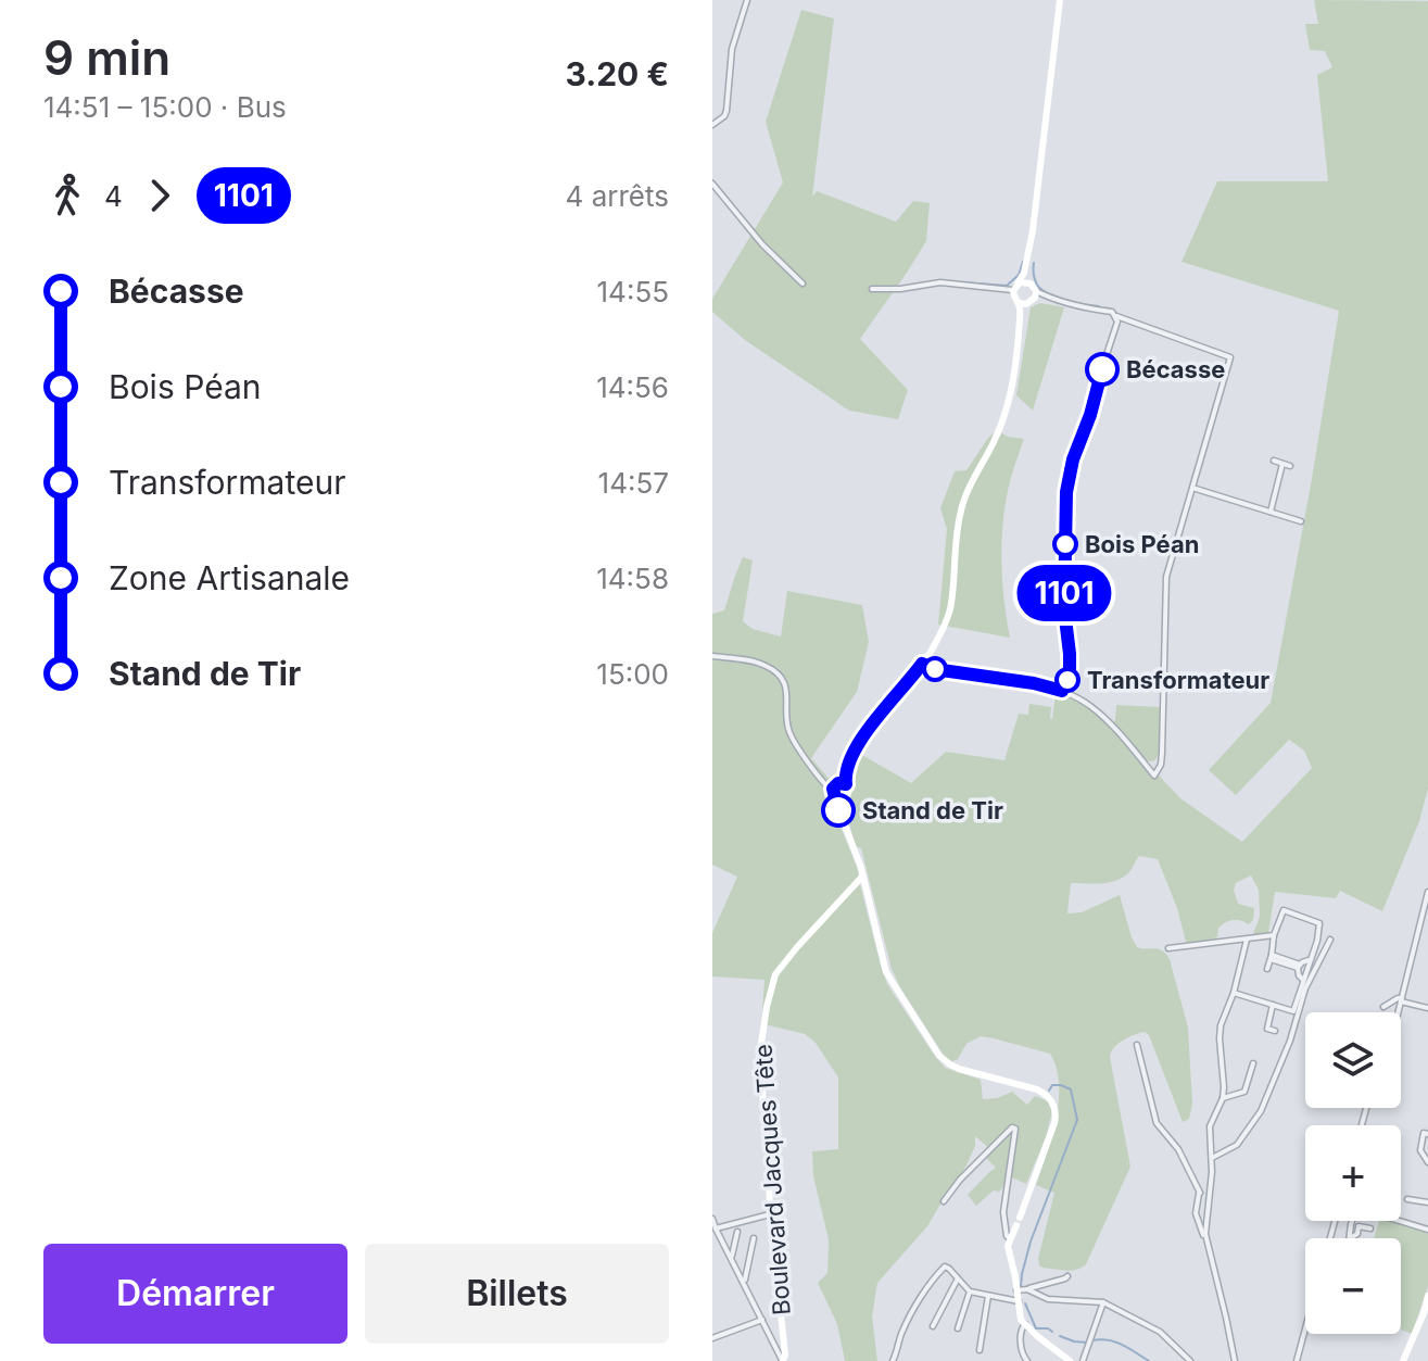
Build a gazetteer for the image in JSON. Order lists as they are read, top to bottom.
{
  "streets": {
    "main road": ["Boulevard Jacques Tête"]
  },
  "places": [
    "Bécasse",
    "Bois Péan",
    "Transformateur",
    "Stand de Tir"
  ],
  "lines": ["bus line 1101"],
  "page": {
    "heading": ["9 min", "14:51 – 15:00 · Bus", "3.20 €"],
    "on_map": "1101",
    "legs": ["4", "1101", "4 arrêts"],
    "list": [
      {
        "name": "Bécasse",
        "value": "14:55"
      },
      {
        "name": "Bois Péan",
        "value": "14:56"
      },
      {
        "name": "Transformateur",
        "value": "14:57"
      },
      {
        "name": "Zone Artisanale",
        "value": "14:58"
      },
      {
        "name": "Stand de Tir",
        "value": "15:00"
      }
    ],
    "map_buttons": ["+", "−"],
    "buttons": ["Démarrer", "Billets"]
  }
}
